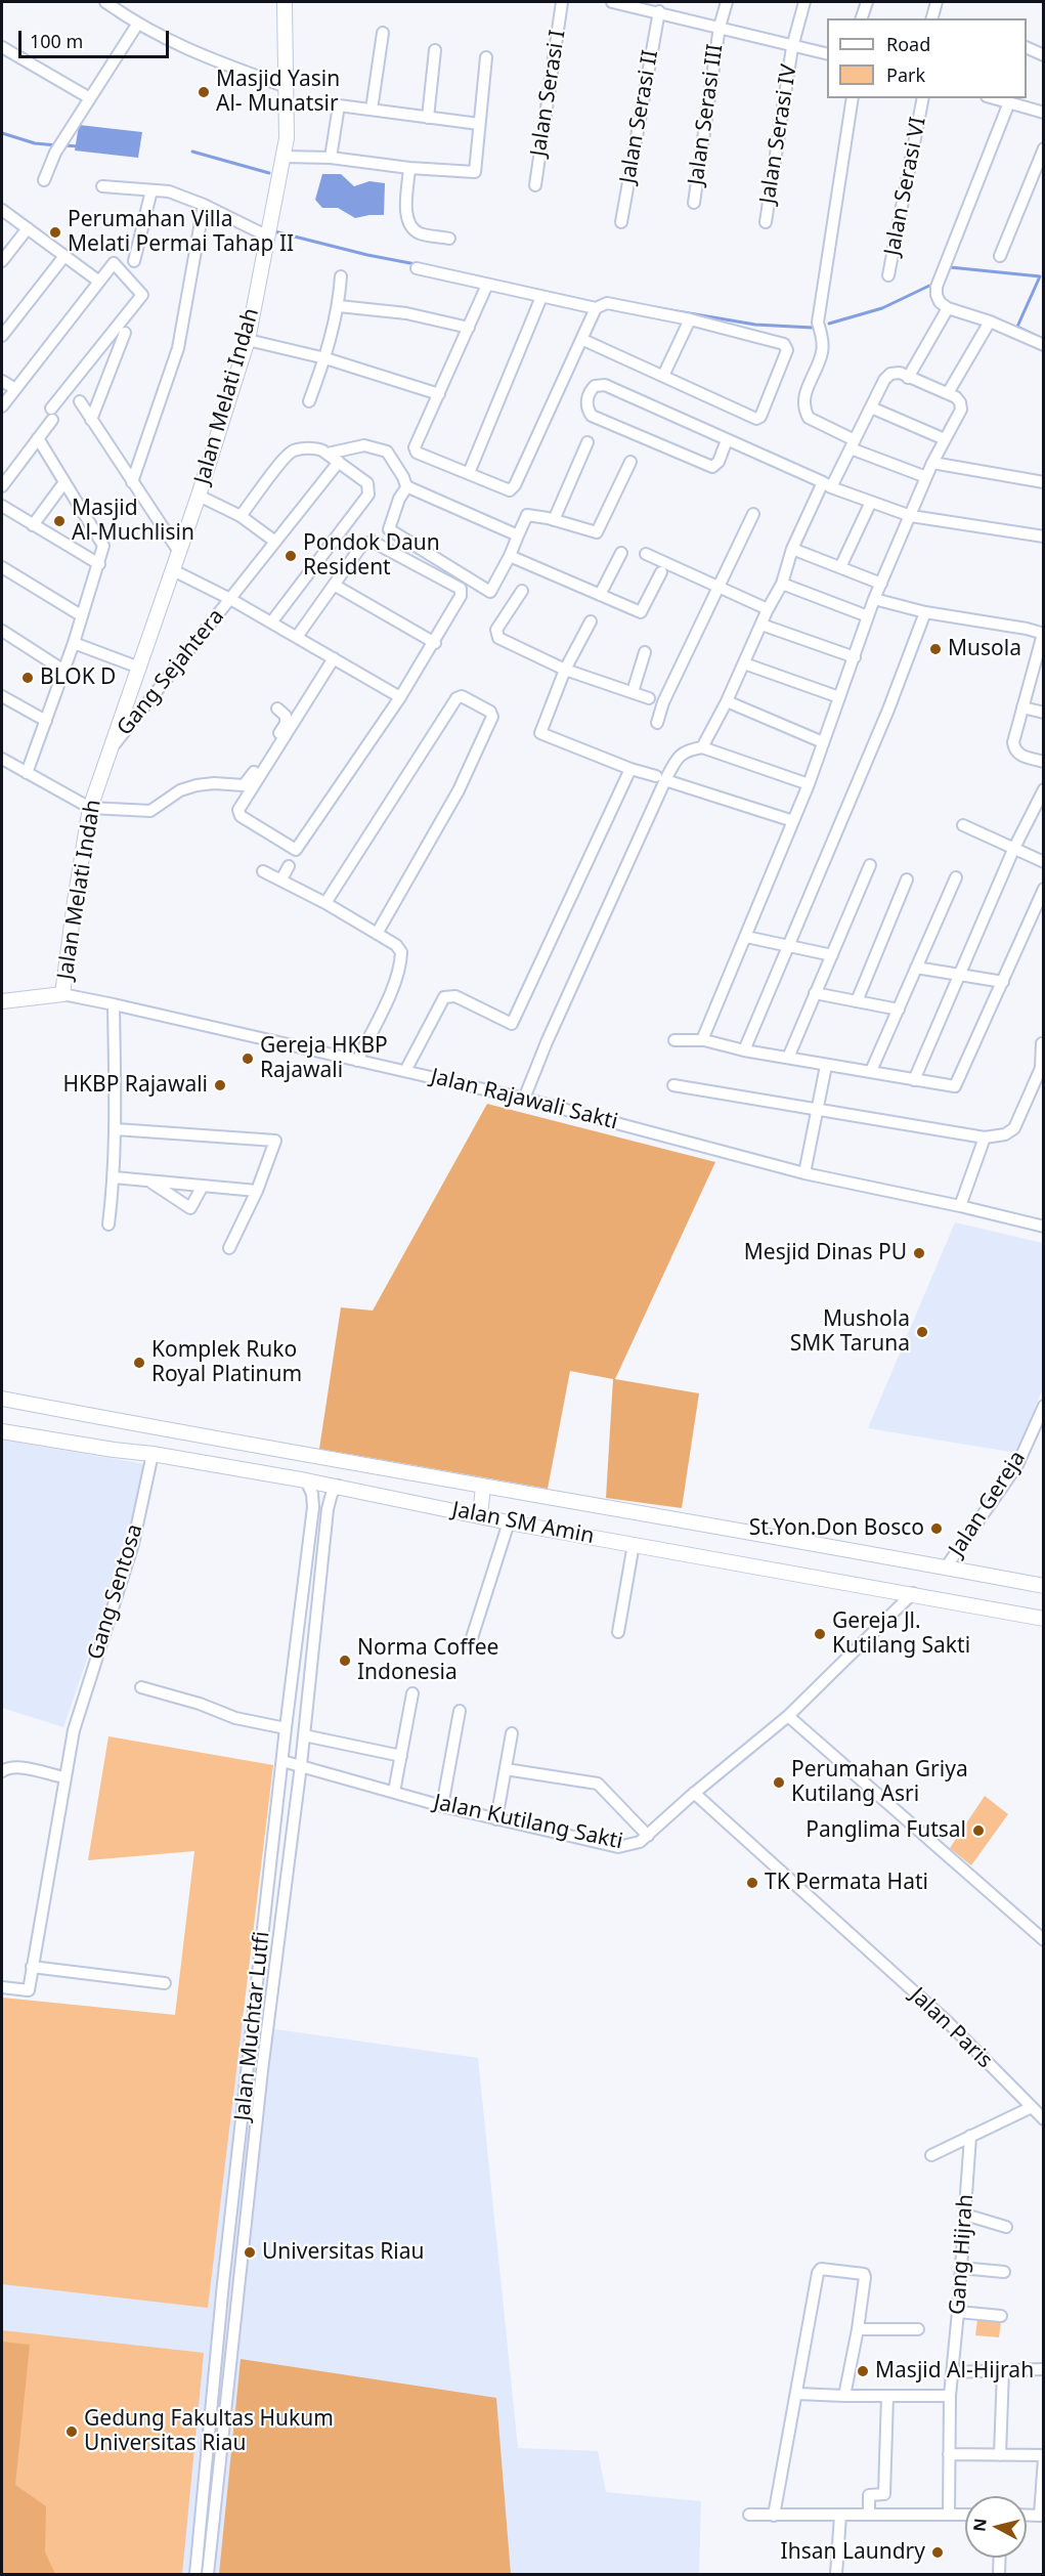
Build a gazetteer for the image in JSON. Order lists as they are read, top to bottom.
{
  "streets": {
    "main road": ["Jalan Melati Indah", "Jalan Rajawali Sakti", "Jalan SM Amin"],
    "street": [
      "Jalan Serasi I",
      "Jalan Serasi III",
      "Jalan Serasi II",
      "Jalan Serasi IV",
      "Jalan Serasi VI",
      "Gang Sejahtera",
      "Jalan Gereja",
      "Gang Sentosa",
      "Jalan Kutilang Sakti",
      "Jalan Muchtar Lutfi",
      "Jalan Paris",
      "Gang Hijrah"
    ]
  },
  "crossings": [
    ["Jalan Melati Indah", "Gang Sejahtera"],
    ["Jalan Melati Indah", "Jalan Rajawali Sakti"],
    ["Jalan Gereja", "Jalan SM Amin"],
    ["Jalan SM Amin", "Gang Sentosa"],
    ["Jalan SM Amin", "Jalan Kutilang Sakti"],
    ["Jalan SM Amin", "Jalan Muchtar Lutfi"],
    ["Jalan Kutilang Sakti", "Jalan Muchtar Lutfi"],
    ["Jalan Kutilang Sakti", "Jalan Paris"]
  ],
  "places": [
    "Masjid Yasin Al- Munatsir",
    "Perumahan Villa Melati Permai Tahap II",
    "Masjid Al-Muchlisin",
    "Pondok Daun Resident",
    "Musola",
    "BLOK D",
    "Gereja HKBP Rajawali",
    "HKBP Rajawali",
    "Mesjid Dinas PU",
    "Mushola SMK Taruna",
    "Komplek Ruko Royal Platinum",
    "St.Yon.Don Bosco",
    "Gereja Jl. Kutilang Sakti",
    "Norma Coffee Indonesia",
    "Perumahan Griya Kutilang Asri",
    "Panglima Futsal",
    "TK Permata Hati",
    "Universitas Riau",
    "Masjid Al-Hijrah",
    "Gedung Fakultas Hukum Universitas Riau",
    "Ihsan Laundry"
  ],
  "legend": ["Road", "Park"],
  "scale_bar": "100 m",
  "north": "left"
}
